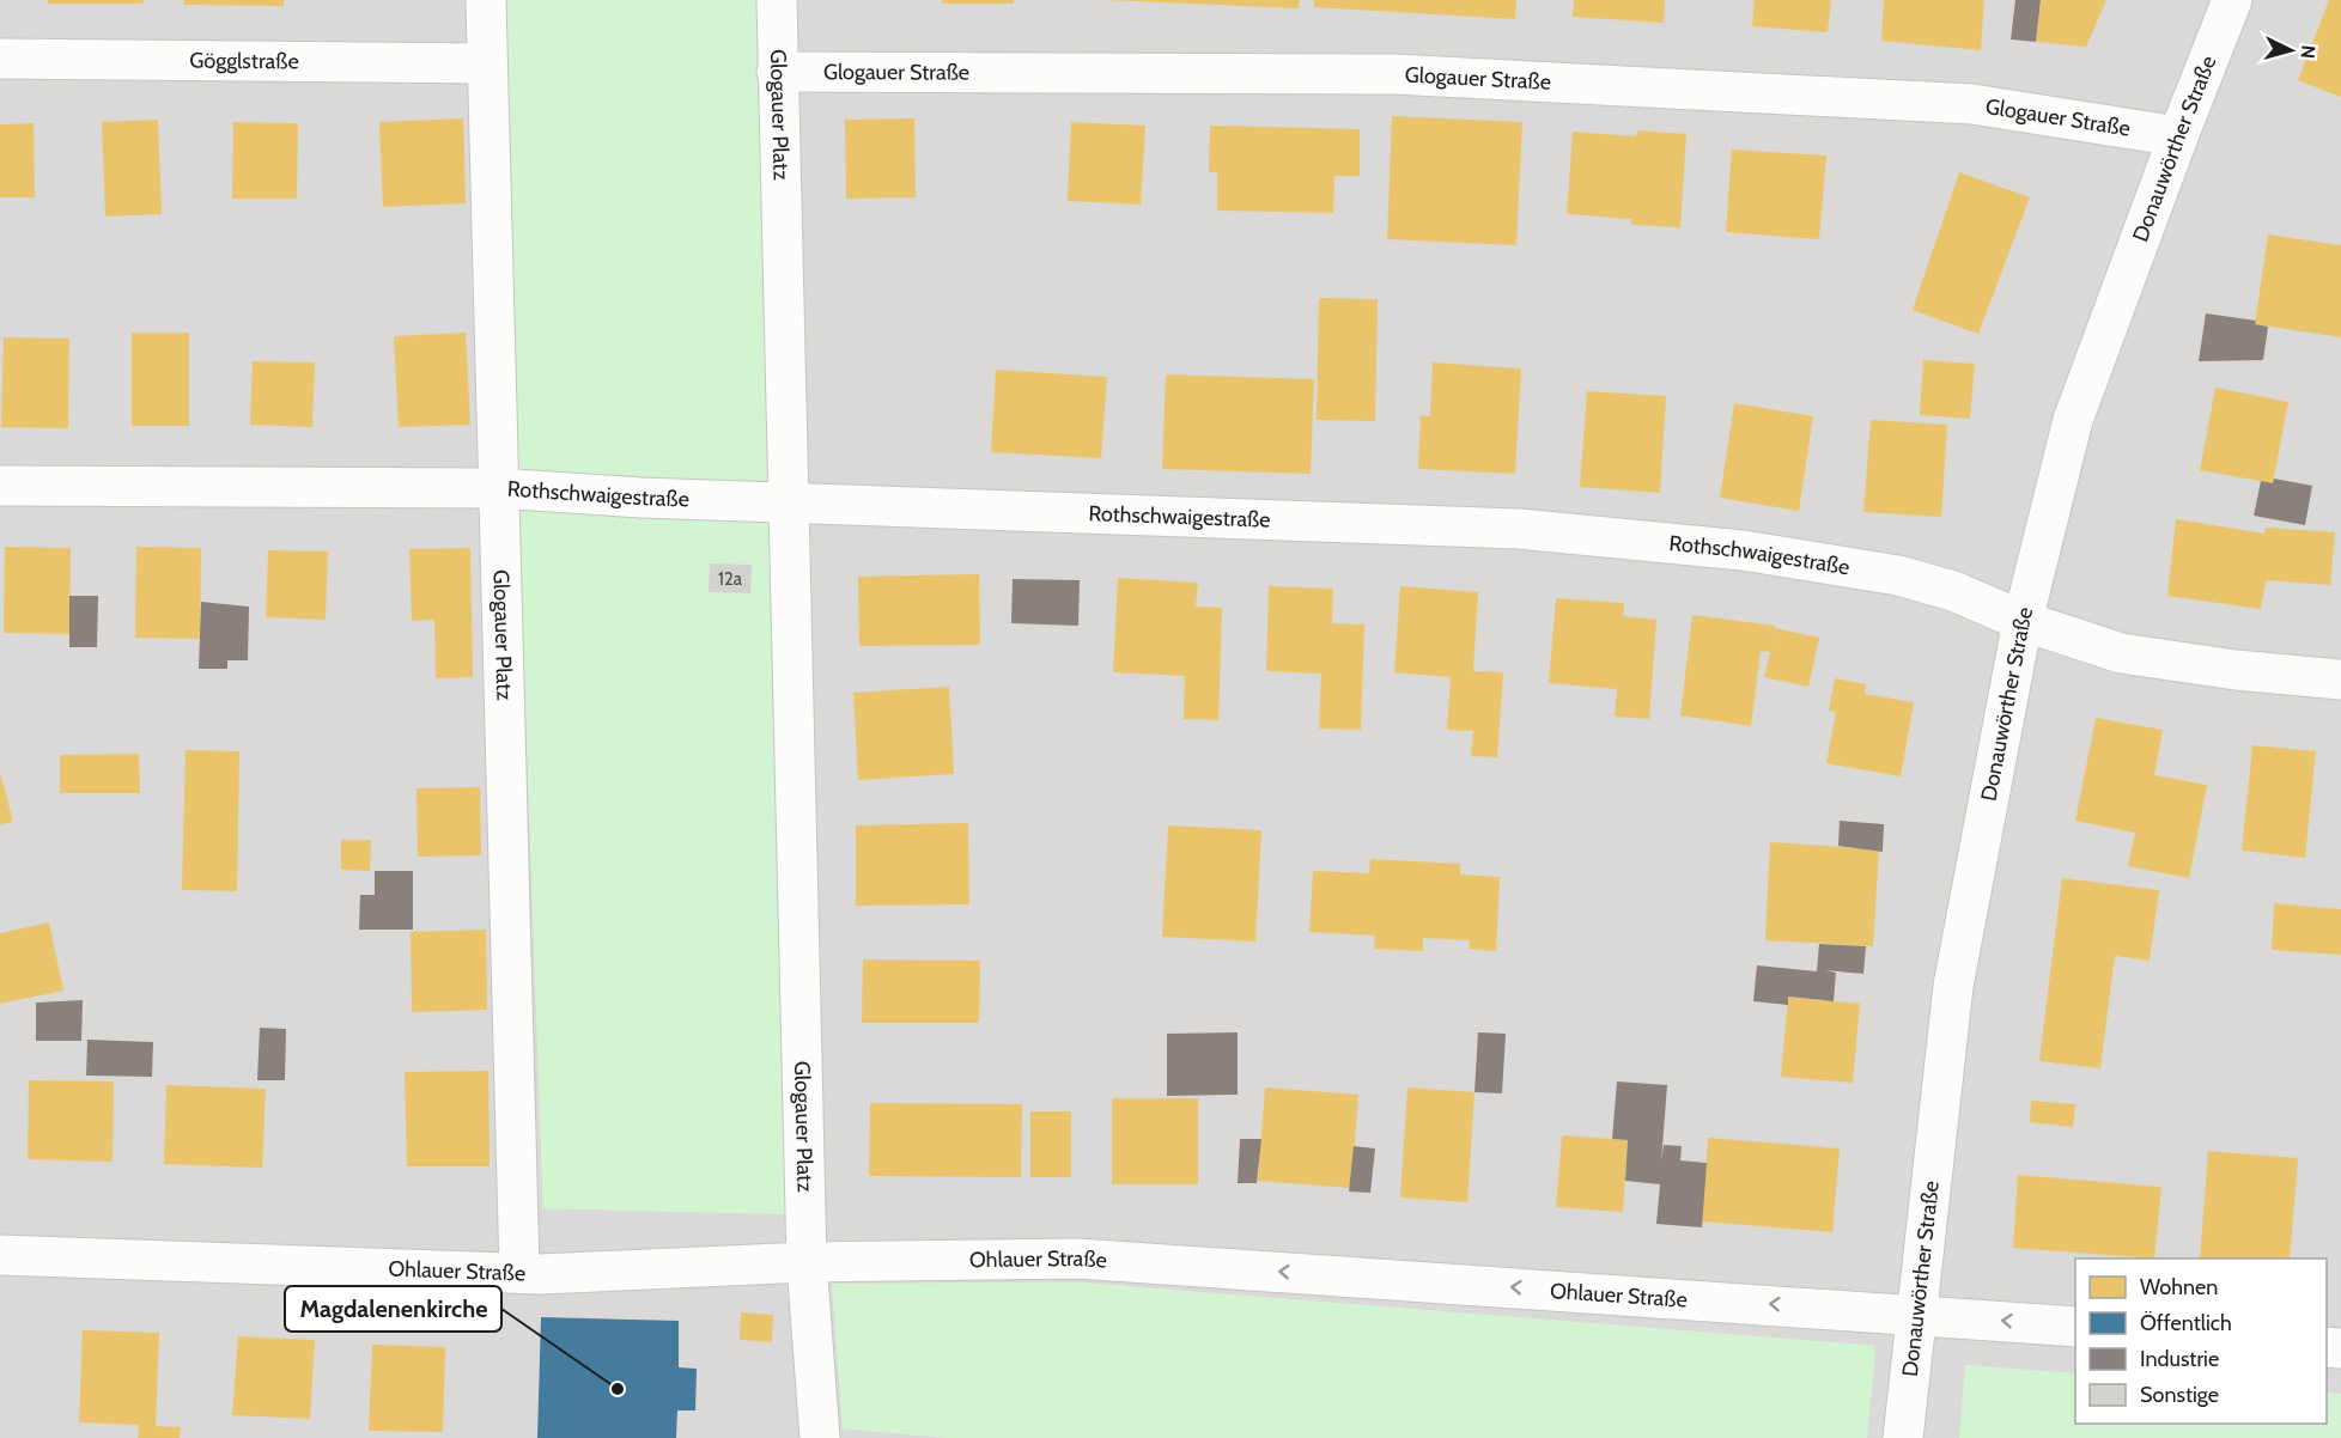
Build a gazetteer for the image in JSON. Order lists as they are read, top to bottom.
{
  "streets": {
    "street": [
      "Gögglstraße",
      "Glogauer Straße",
      "Glogauer Platz",
      "Donauwörther Straße",
      "Rothschwaigestraße",
      "Ohlauer Straße"
    ]
  },
  "crossings": [
    ["Gögglstraße", "Glogauer Platz"],
    ["Glogauer Straße", "Glogauer Platz"],
    ["Glogauer Straße", "Donauwörther Straße"],
    ["Glogauer Platz", "Rothschwaigestraße"],
    ["Glogauer Platz", "Ohlauer Straße"],
    ["Donauwörther Straße", "Rothschwaigestraße"],
    ["Donauwörther Straße", "Ohlauer Straße"]
  ],
  "one_way": ["Ohlauer Straße"],
  "places": ["Magdalenenkirche"],
  "house_numbers": ["12a"],
  "legend": [
    "Wohnen",
    "Öffentlich",
    "Industrie",
    "Sonstige"
  ],
  "north": "right"
}
